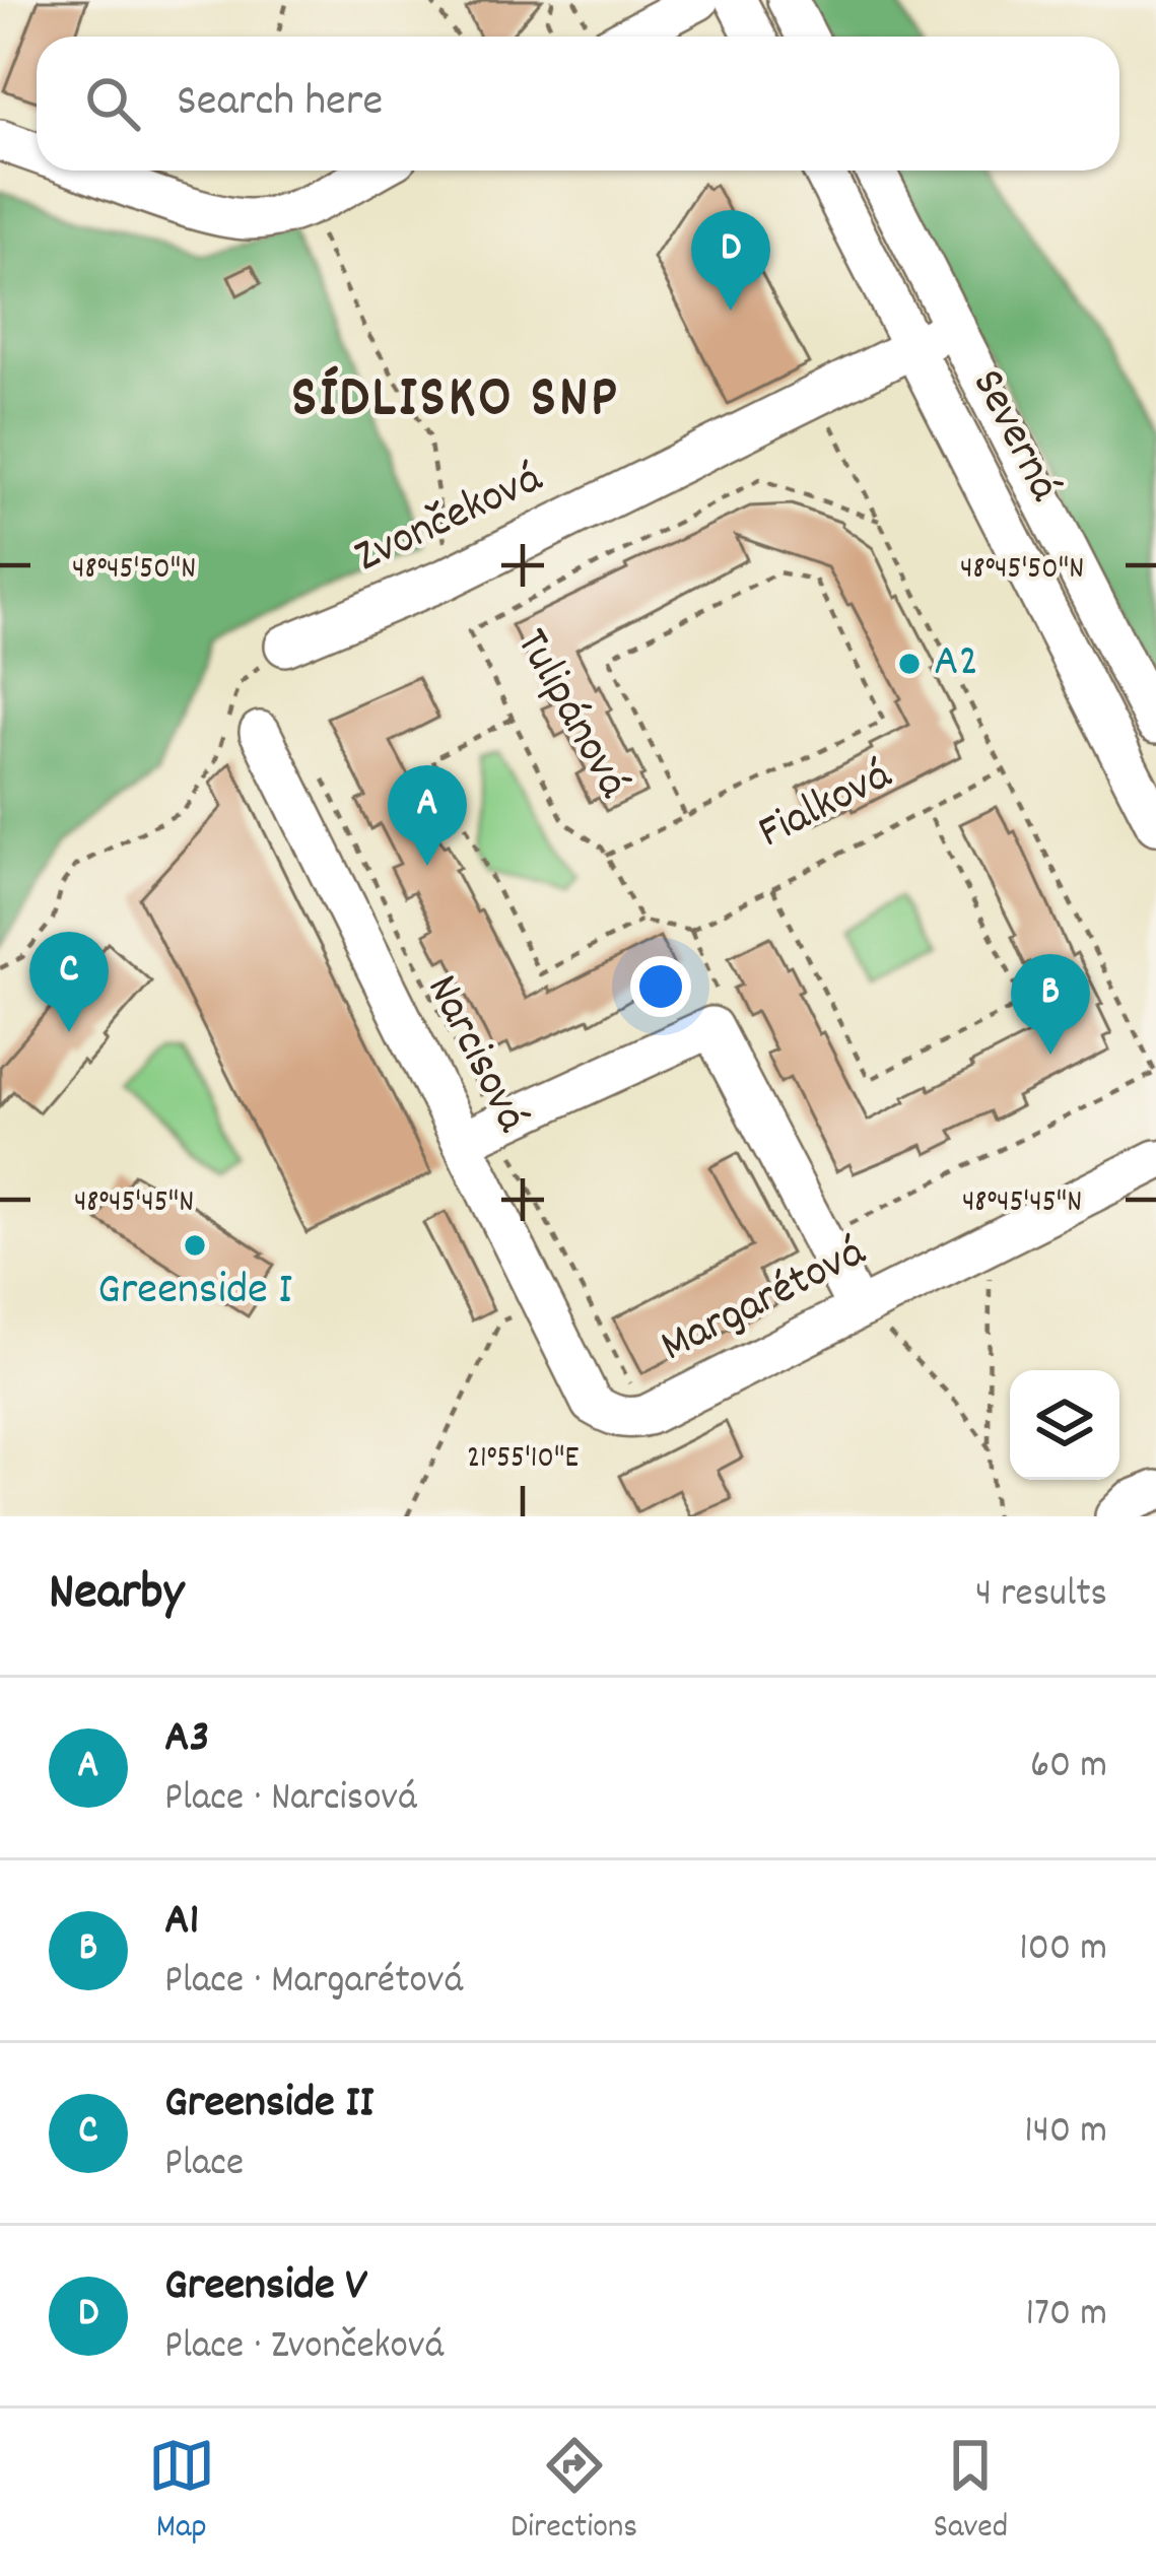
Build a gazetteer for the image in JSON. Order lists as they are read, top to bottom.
{
  "streets": {
    "street": [
      "Severná",
      "Zvončeková",
      "Narcisová",
      "Margarétová"
    ],
    "path": ["Tulipánová", "Fialková"]
  },
  "crossings": [
    ["Severná", "Zvončeková"],
    ["Tulipánová", "Fialková"],
    ["Narcisová", "Margarétová"]
  ],
  "districts": ["SÍDLISKO SNP"],
  "places": ["A2", "Greenside I"],
  "page": {
    "search": "Search here",
    "pins": [
      "D",
      "A",
      "C",
      "B"
    ],
    "heading": ["Nearby", "4 results"],
    "list": [
      {
        "mark": "A",
        "name": "A3",
        "note": "Place · Narcisová",
        "value": "60 m"
      },
      {
        "mark": "B",
        "name": "A1",
        "note": "Place · Margarétová",
        "value": "100 m"
      },
      {
        "mark": "C",
        "name": "Greenside II",
        "note": "Place",
        "value": "140 m"
      },
      {
        "mark": "D",
        "name": "Greenside V",
        "note": "Place · Zvončeková",
        "value": "170 m"
      }
    ],
    "nav": ["Map", "Directions", "Saved"]
  },
  "coordinates": ["48°45'50\"N", "48°45'45\"N", "21°55'10\"E"]
}
